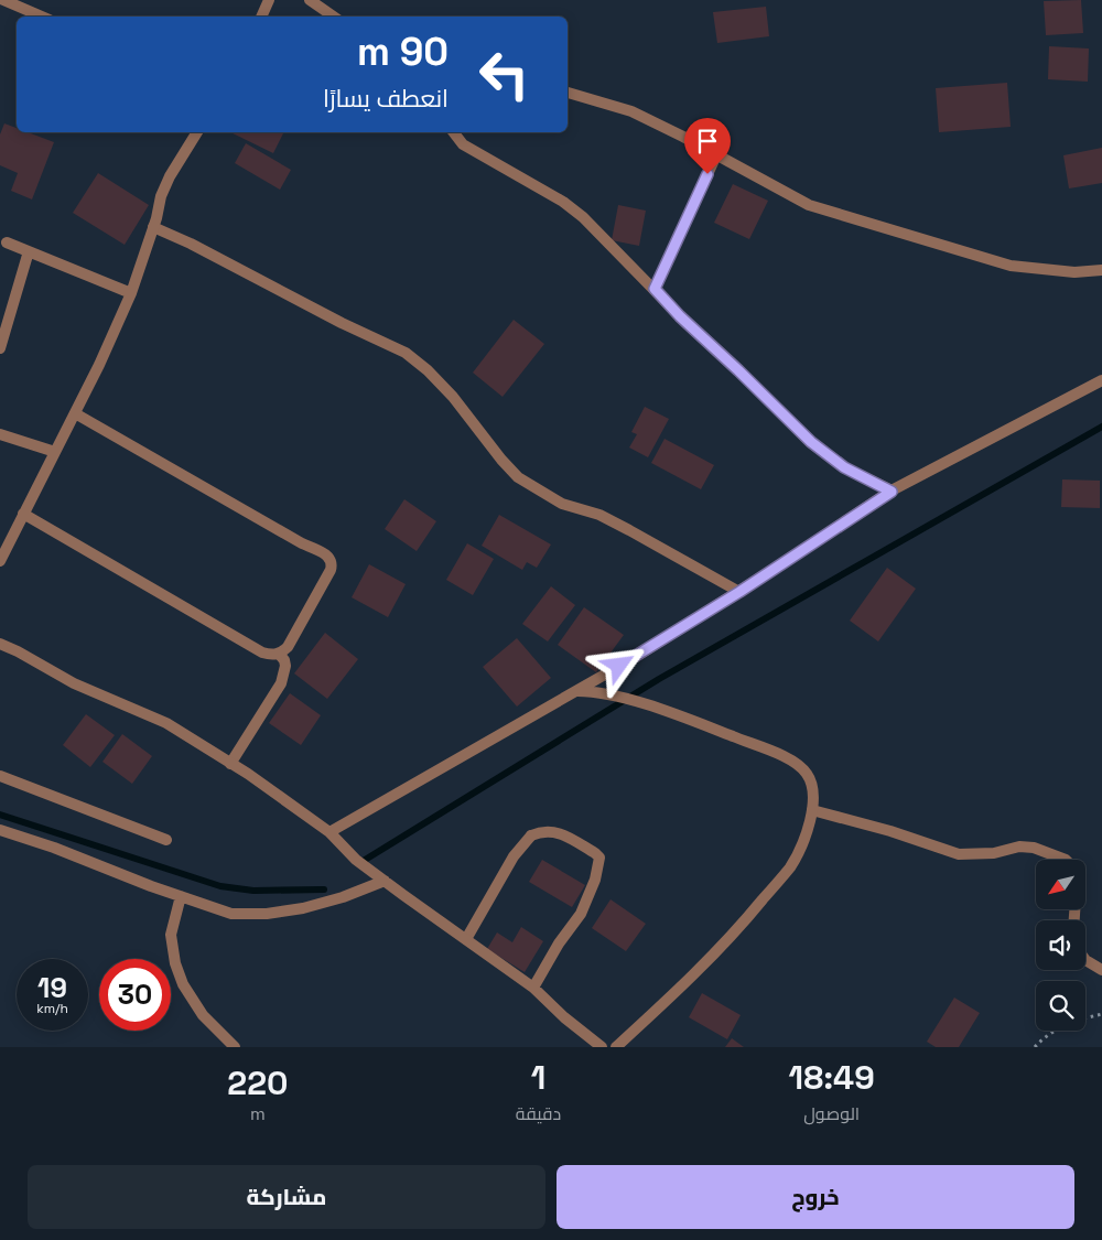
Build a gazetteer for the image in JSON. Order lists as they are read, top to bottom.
{
  "north": "bottom left",
  "page": {
    "turn": ["90 m", "انعطف يسارًا"],
    "speed": "19 km/h",
    "limit": "30",
    "eta": [
      "18:49",
      "الوصول",
      "1",
      "دقيقة",
      "220",
      "m"
    ],
    "buttons": ["خروج", "مشاركة"]
  }
}
